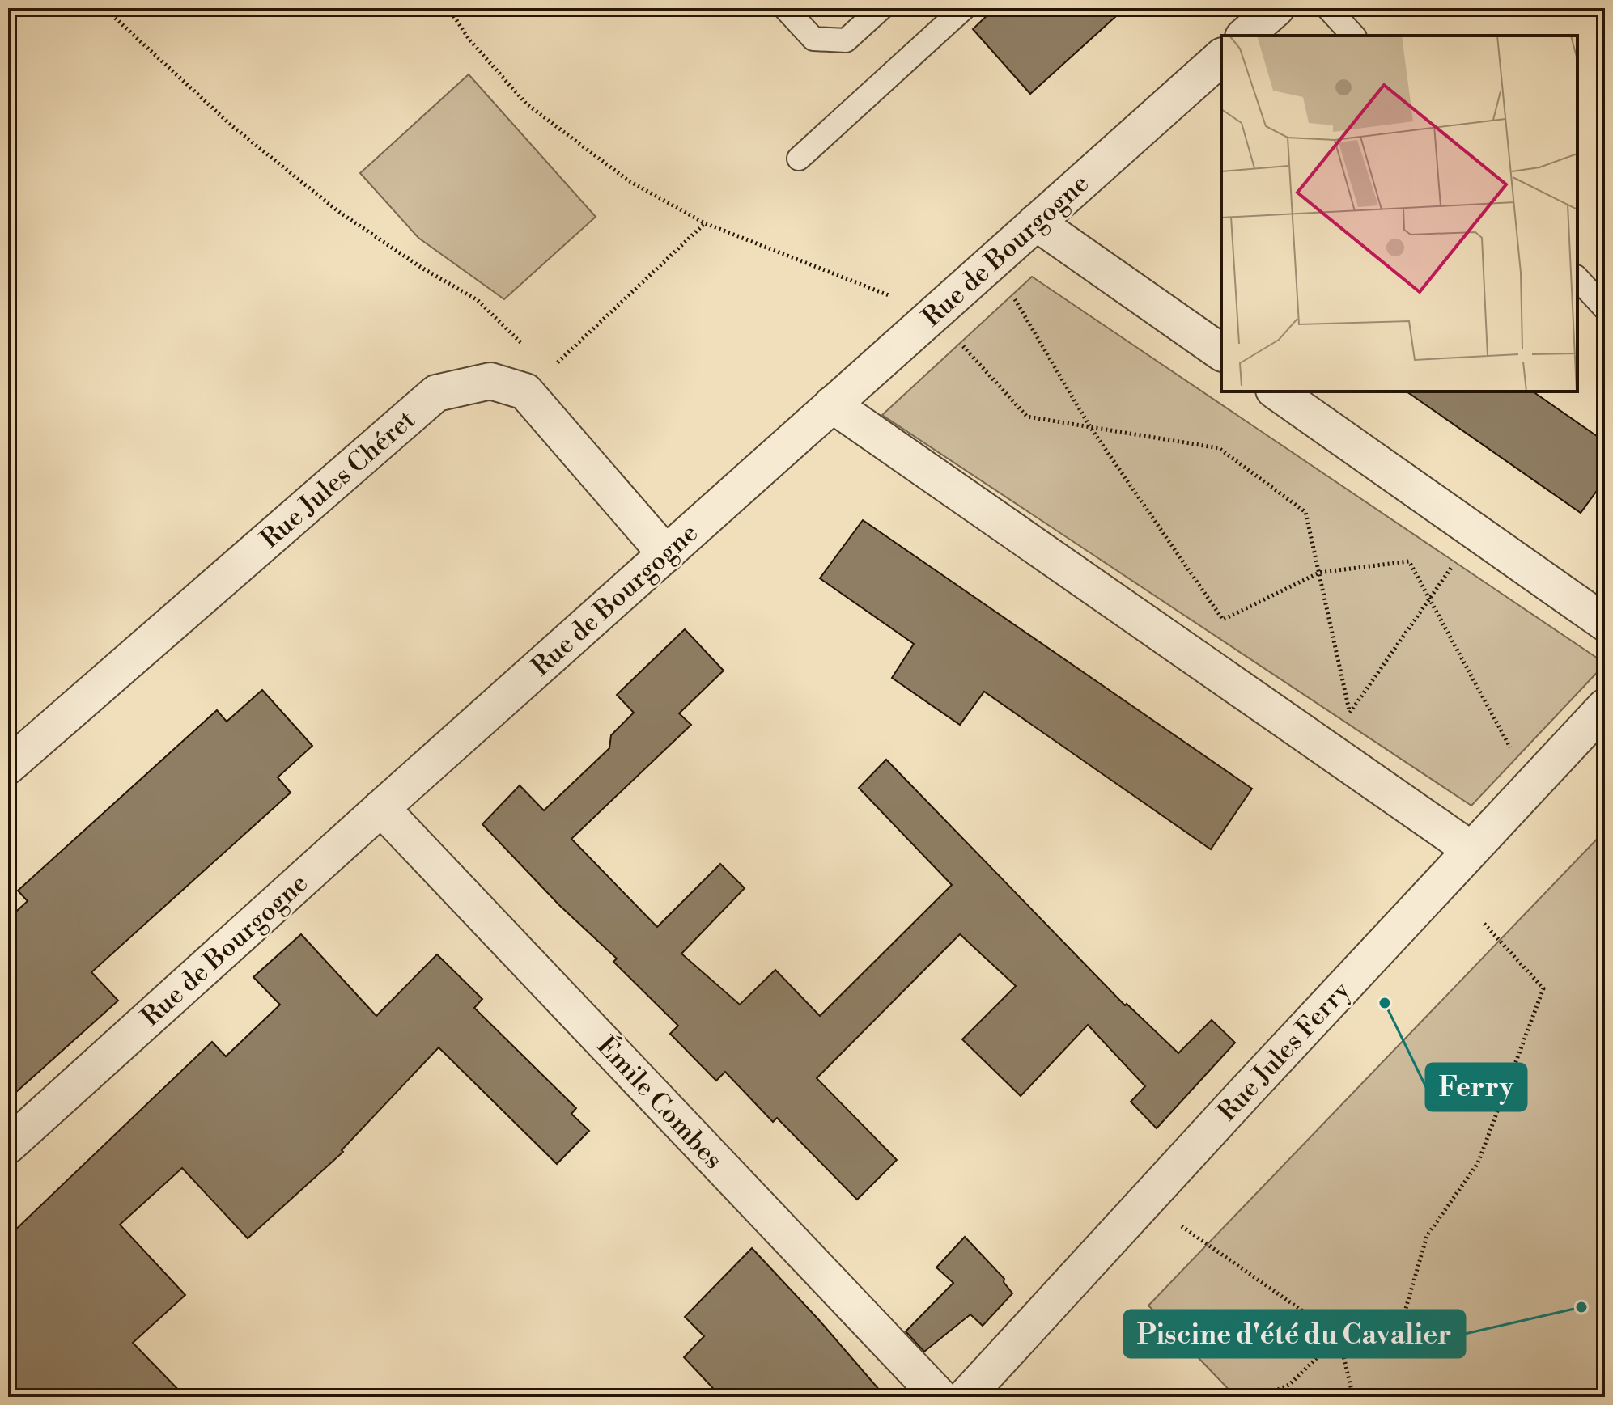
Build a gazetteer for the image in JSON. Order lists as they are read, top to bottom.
{
  "streets": {
    "street": [
      "Rue de Bourgogne",
      "Rue Jules Chéret",
      "Rue Jules Ferry",
      "Émile Combes"
    ]
  },
  "crossings": [
    ["Rue de Bourgogne", "Émile Combes"]
  ],
  "places": ["Ferry", "Piscine d'été du Cavalier"]
}
